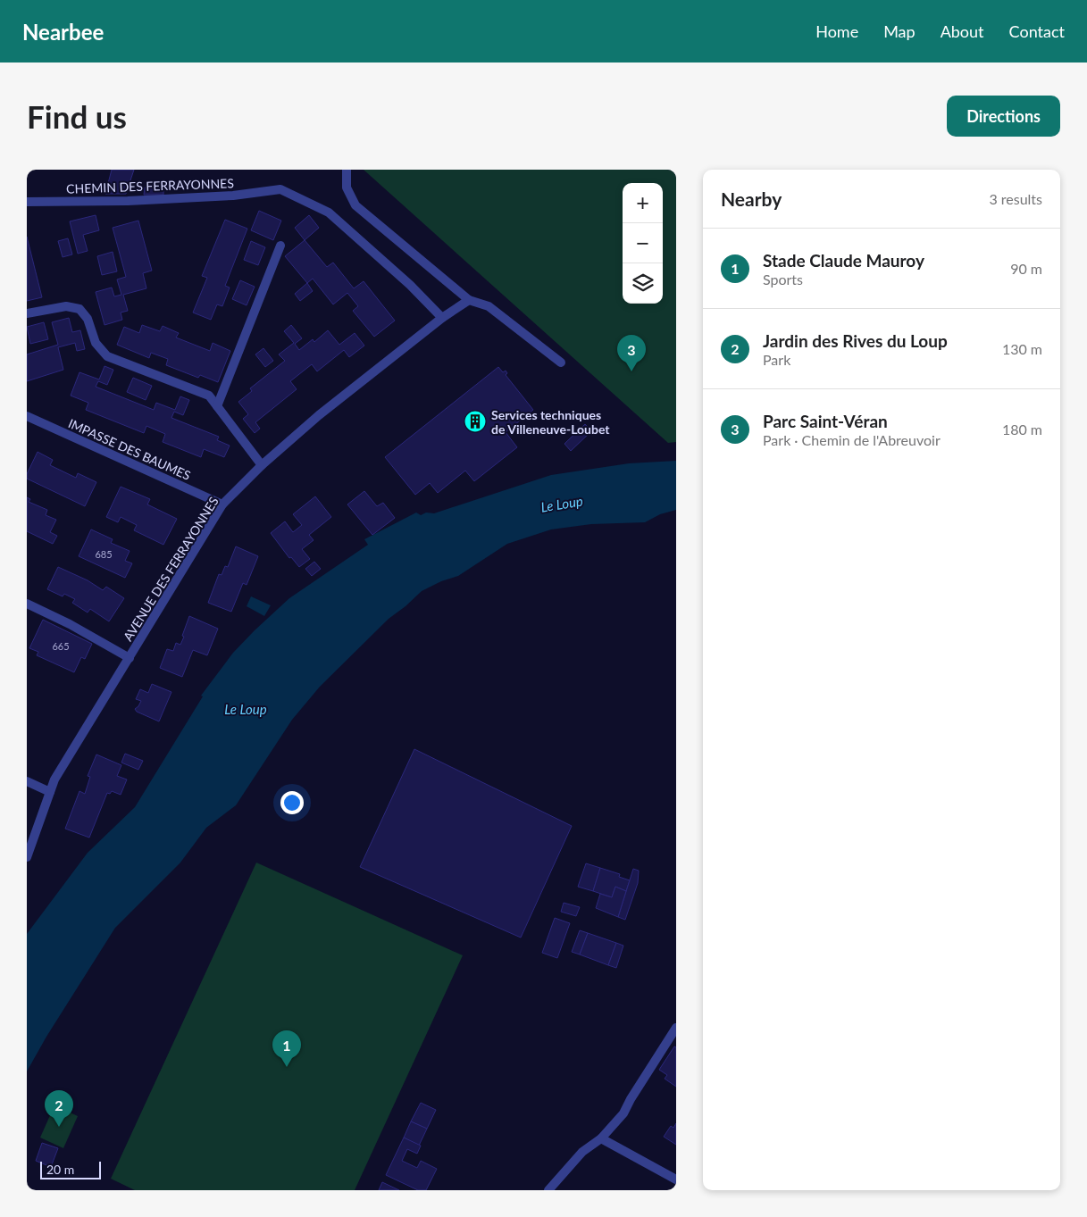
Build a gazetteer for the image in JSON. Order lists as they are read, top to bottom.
{
  "streets": {
    "street": ["CHEMIN DES FERRAYONNES", "IMPASSE DES BAUMES", "AVENUE DES FERRAYONNES"]
  },
  "crossings": [
    ["CHEMIN DES FERRAYONNES", "AVENUE DES FERRAYONNES"],
    ["IMPASSE DES BAUMES", "AVENUE DES FERRAYONNES"]
  ],
  "water": ["Le Loup"],
  "places": {
    "building": ["Services techniques de Villeneuve-Loubet"]
  },
  "house_numbers": ["685", "665"],
  "scale_bar": "20 m",
  "page": {
    "header": "Nearbee",
    "nav": [
      "Home",
      "Map",
      "About",
      "Contact"
    ],
    "buttons": "Directions",
    "title": "Find us",
    "heading": ["Nearby", "3 results"],
    "map_buttons": ["+", "−"],
    "list": [
      {
        "mark": "1",
        "name": "Stade Claude Mauroy",
        "note": "Sports",
        "value": "90 m"
      },
      {
        "mark": "2",
        "name": "Jardin des Rives du Loup",
        "note": "Park",
        "value": "130 m"
      },
      {
        "mark": "3",
        "name": "Parc Saint-Véran",
        "note": "Park · Chemin de l'Abreuvoir",
        "value": "180 m"
      }
    ],
    "pins": ["3", "1", "2"],
    "scale": "20 m"
  }
}
